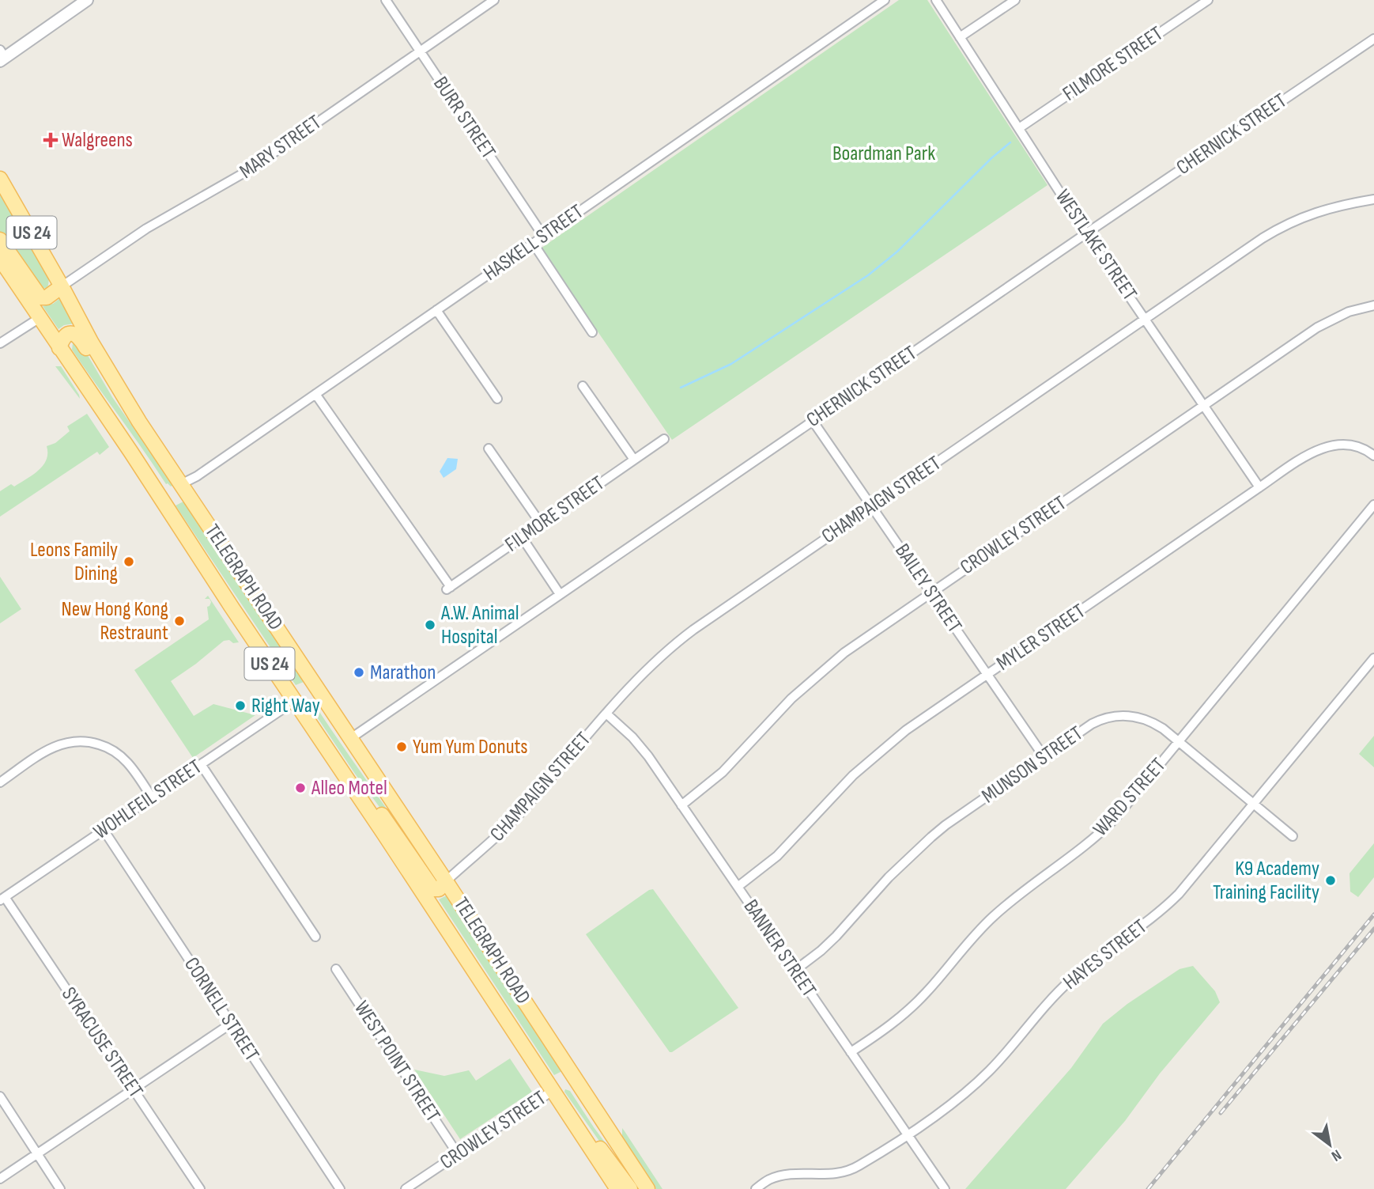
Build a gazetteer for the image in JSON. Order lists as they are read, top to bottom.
{
  "streets": {
    "main road": ["US 24", "TELEGRAPH ROAD"],
    "street": [
      "FILMORE STREET",
      "BURR STREET",
      "CHERNICK STREET",
      "MARY STREET",
      "HASKELL STREET",
      "WESTLAKE STREET",
      "CHAMPAIGN STREET",
      "CROWLEY STREET",
      "BAILEY STREET",
      "MYLER STREET",
      "MUNSON STREET",
      "WARD STREET",
      "WOHLFEIL STREET",
      "BANNER STREET",
      "HAYES STREET",
      "CORNELL STREET",
      "SYRACUSE STREET",
      "WEST POINT STREET"
    ]
  },
  "crossings": [
    ["FILMORE STREET", "HASKELL STREET"],
    ["FILMORE STREET", "WESTLAKE STREET"],
    ["BURR STREET", "MARY STREET"],
    ["BURR STREET", "HASKELL STREET"],
    ["CHERNICK STREET", "WESTLAKE STREET"],
    ["CHERNICK STREET", "TELEGRAPH ROAD"],
    ["CHERNICK STREET", "BAILEY STREET"],
    ["MARY STREET", "TELEGRAPH ROAD"],
    ["HASKELL STREET", "TELEGRAPH ROAD"],
    ["WESTLAKE STREET", "CHAMPAIGN STREET"],
    ["WESTLAKE STREET", "CROWLEY STREET"],
    ["WESTLAKE STREET", "MYLER STREET"],
    ["CHAMPAIGN STREET", "TELEGRAPH ROAD"],
    ["CHAMPAIGN STREET", "BAILEY STREET"],
    ["CHAMPAIGN STREET", "BANNER STREET"],
    ["CROWLEY STREET", "TELEGRAPH ROAD"],
    ["CROWLEY STREET", "BAILEY STREET"],
    ["CROWLEY STREET", "BANNER STREET"],
    ["CROWLEY STREET", "WEST POINT STREET"],
    ["TELEGRAPH ROAD", "WOHLFEIL STREET"],
    ["BAILEY STREET", "MYLER STREET"],
    ["BAILEY STREET", "MUNSON STREET"],
    ["MYLER STREET", "BANNER STREET"],
    ["MUNSON STREET", "WARD STREET"],
    ["MUNSON STREET", "BANNER STREET"],
    ["MUNSON STREET", "HAYES STREET"],
    ["WARD STREET", "BANNER STREET"],
    ["WOHLFEIL STREET", "CORNELL STREET"],
    ["WOHLFEIL STREET", "SYRACUSE STREET"],
    ["BANNER STREET", "HAYES STREET"]
  ],
  "parks": ["Boardman Park"],
  "places": {
    "health": ["Walgreens"],
    "other": [
      "Leons Family Dining",
      "New Hong Kong Restraunt",
      "A.W. Animal Hospital",
      "Marathon",
      "Right Way",
      "Yum Yum Donuts",
      "Alleo Motel",
      "K9 Academy Training Facility"
    ]
  },
  "north": "bottom right"
}
